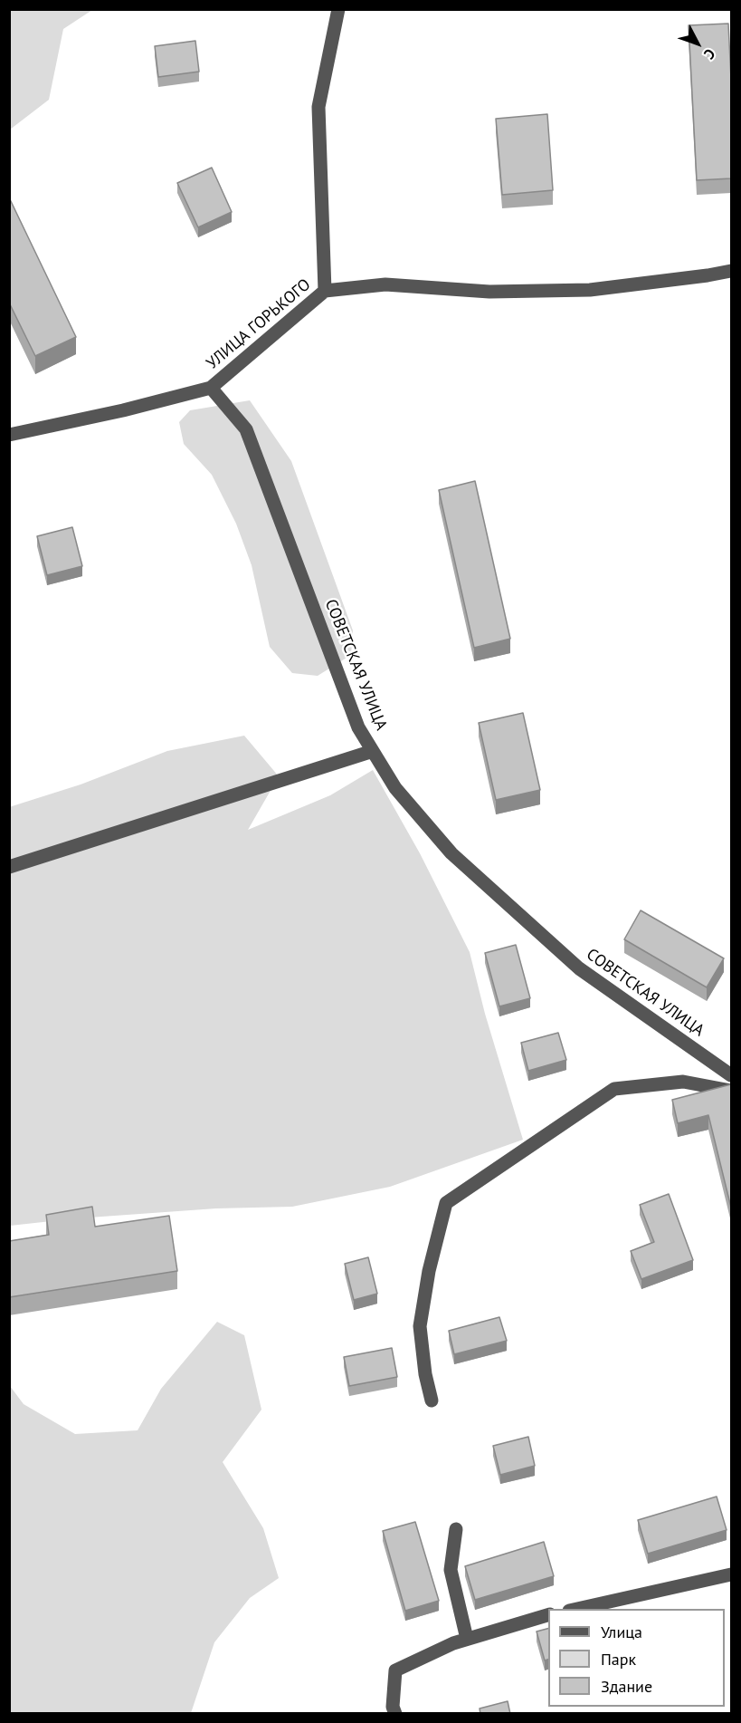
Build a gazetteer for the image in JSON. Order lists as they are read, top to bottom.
{
  "streets": {
    "street": ["УЛИЦА ГОРЬКОГО", "СОВЕТСКАЯ УЛИЦА"]
  },
  "crossings": [
    ["УЛИЦА ГОРЬКОГО", "СОВЕТСКАЯ УЛИЦА"]
  ],
  "legend": ["Улица", "Парк", "Здание"],
  "north": "bottom right"
}
